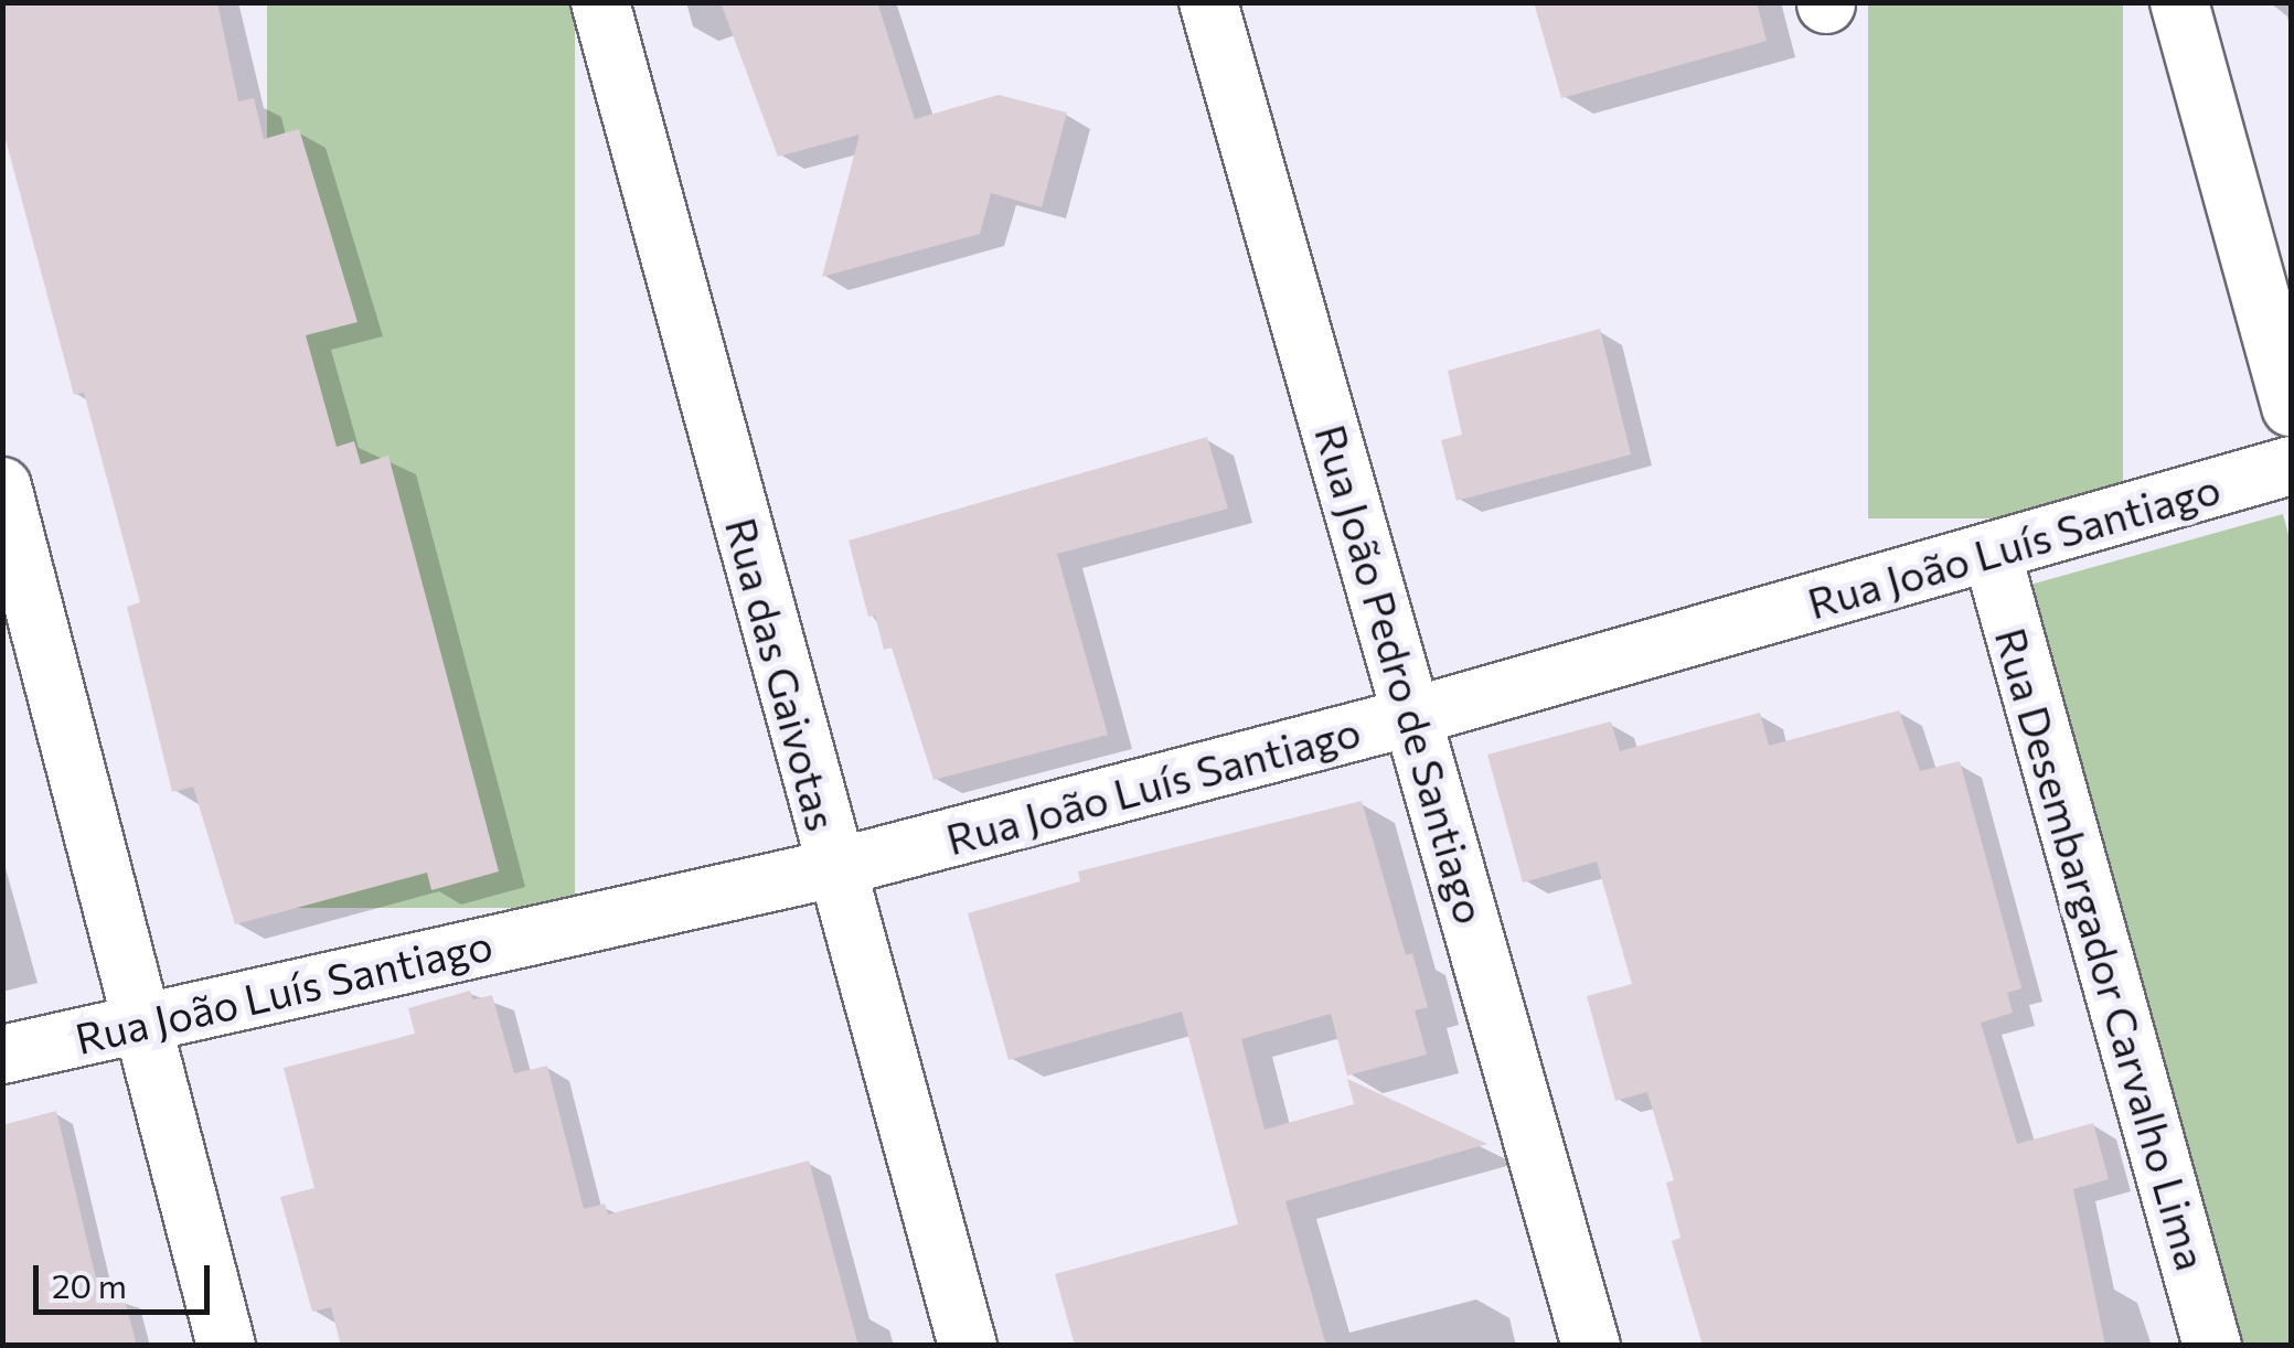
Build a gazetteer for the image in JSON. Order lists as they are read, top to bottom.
{
  "streets": {
    "street": [
      "Rua João Luís Santiago",
      "Rua das Gaivotas",
      "Rua João Pedro de Santiago",
      "Rua Desembargador Carvalho Lima"
    ]
  },
  "crossings": [
    ["Rua João Luís Santiago", "Rua das Gaivotas"],
    ["Rua João Luís Santiago", "Rua João Pedro de Santiago"],
    ["Rua João Luís Santiago", "Rua Desembargador Carvalho Lima"]
  ],
  "scale_bar": "20 m"
}
